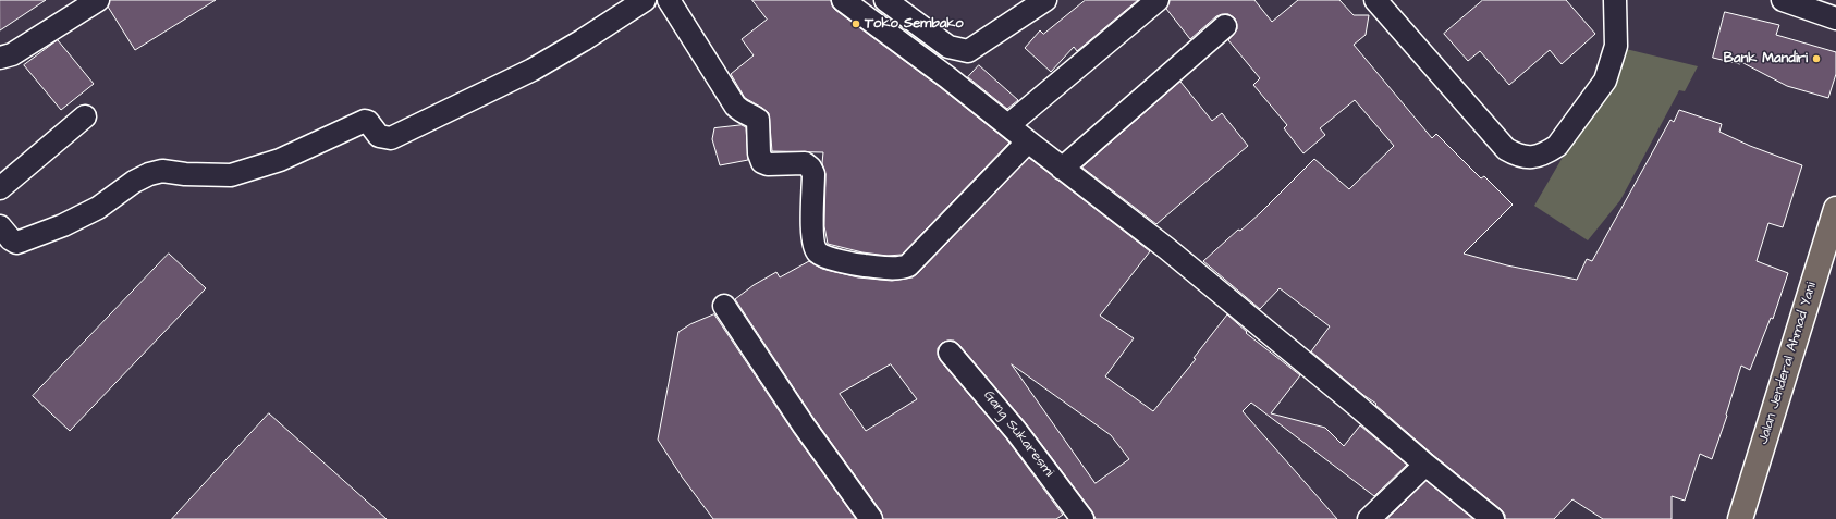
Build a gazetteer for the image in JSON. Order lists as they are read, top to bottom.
{
  "streets": {
    "main road": ["Jalan Jenderal Ahmad Yani"],
    "street": ["Gang Sukaresmi"]
  },
  "places": ["Toko Sembako", "Bank Mandiri"]
}
